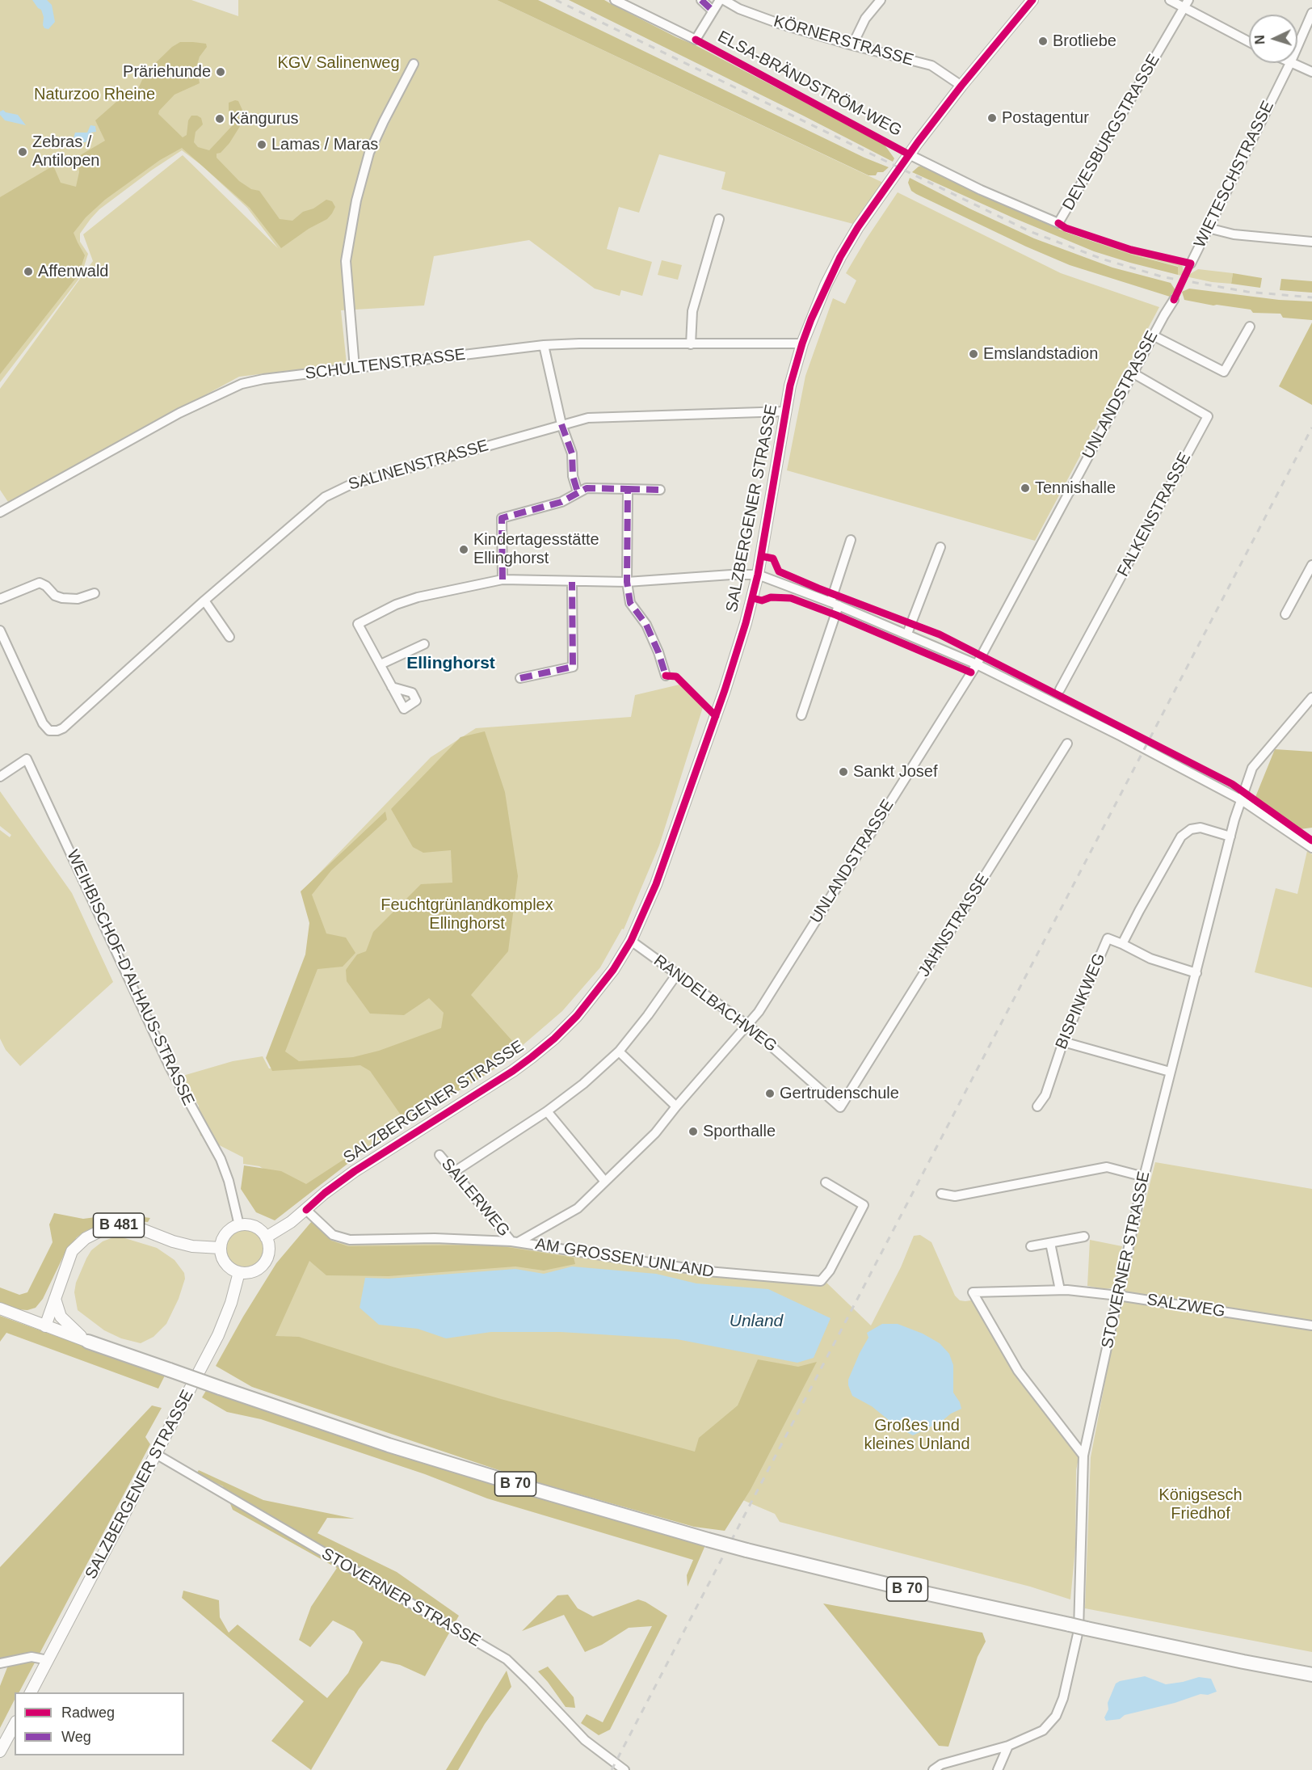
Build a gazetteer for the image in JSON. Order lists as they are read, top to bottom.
{
  "streets": {
    "highway": ["B 70"],
    "main road": ["SALZBERGENER STRASSE", "B 481"],
    "street": [
      "KÖRNERSTRASSE",
      "ELSA-BRÄNDSTRÖM-WEG",
      "DEVESBURGSTRASSE",
      "WIETESCHSTRASSE",
      "SCHULTENSTRASSE",
      "UNLANDSTRASSE",
      "SALINENSTRASSE",
      "FALKENSTRASSE",
      "JAHNSTRASSE",
      "WEIHBISCHOF-D'ALHAUS-STRASSE",
      "BISPINKWEG",
      "RANDELBACHWEG",
      "SAILERWEG",
      "AM GROSSEN UNLAND",
      "STOVERNER STRASSE",
      "SALZWEG"
    ]
  },
  "crossings": [
    ["KÖRNERSTRASSE", "SALZBERGENER STRASSE"],
    ["DEVESBURGSTRASSE", "SALZBERGENER STRASSE"],
    ["SCHULTENSTRASSE", "SALZBERGENER STRASSE"],
    ["UNLANDSTRASSE", "FALKENSTRASSE"],
    ["UNLANDSTRASSE", "RANDELBACHWEG"],
    ["UNLANDSTRASSE", "SAILERWEG"],
    ["UNLANDSTRASSE", "AM GROSSEN UNLAND"],
    ["SALINENSTRASSE", "SALZBERGENER STRASSE"],
    ["SALZBERGENER STRASSE", "WEIHBISCHOF-D'ALHAUS-STRASSE"],
    ["SALZBERGENER STRASSE", "RANDELBACHWEG"],
    ["SALZBERGENER STRASSE", "B 481"],
    ["SALZBERGENER STRASSE", "AM GROSSEN UNLAND"],
    ["SALZBERGENER STRASSE", "STOVERNER STRASSE"],
    ["JAHNSTRASSE", "RANDELBACHWEG"],
    ["WEIHBISCHOF-D'ALHAUS-STRASSE", "B 481"],
    ["BISPINKWEG", "STOVERNER STRASSE"],
    ["SAILERWEG", "AM GROSSEN UNLAND"],
    ["B 481", "B 70"],
    ["STOVERNER STRASSE", "SALZWEG"]
  ],
  "districts": ["Ellinghorst"],
  "water": ["Unland"],
  "parks": [
    "KGV Salinenweg",
    "Naturzoo Rheine",
    "Feuchtgrünlandkomplex Ellinghorst",
    "Großes und kleines Unland",
    "Königsesch Friedhof"
  ],
  "places": [
    "Brotliebe",
    "Präriehunde",
    "Postagentur",
    "Kängurus",
    "Lamas / Maras",
    "Zebras / Antilopen",
    "Affenwald",
    "Emslandstadion",
    "Tennishalle",
    "Kindertagesstätte Ellinghorst",
    "Sankt Josef",
    "Gertrudenschule",
    "Sporthalle"
  ],
  "legend": ["Radweg", "Weg"],
  "north": "left"
}
